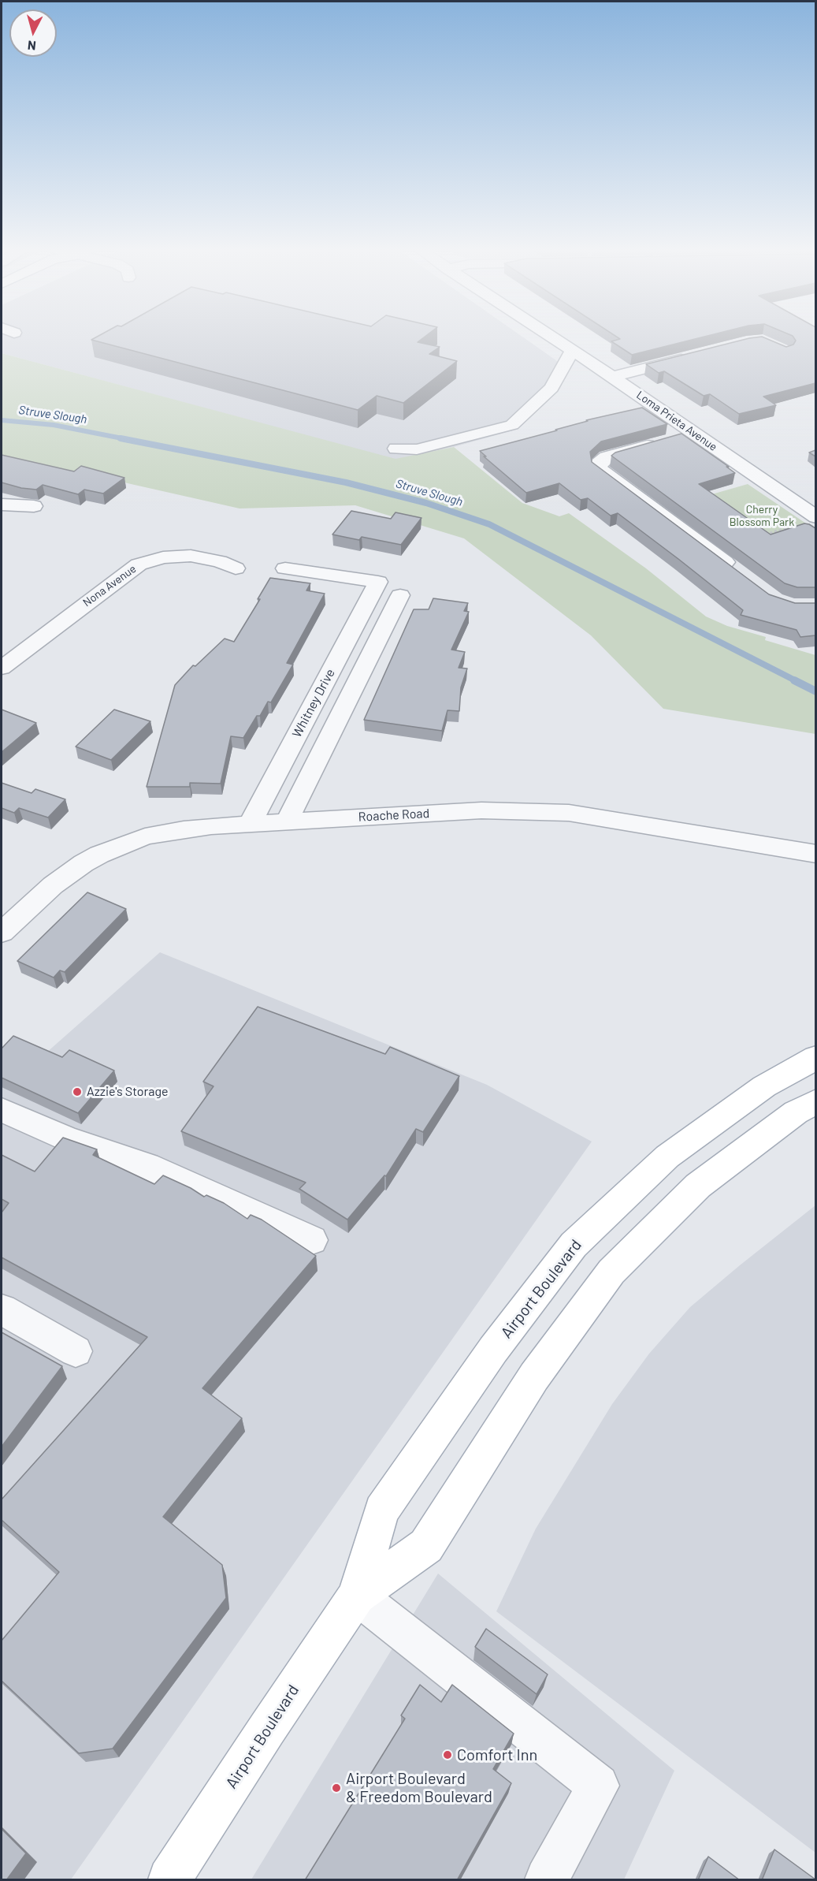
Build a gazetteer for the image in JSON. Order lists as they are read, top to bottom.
{
  "streets": {
    "main road": ["Airport Boulevard"],
    "street": [
      "Loma Prieta Avenue",
      "Nona Avenue",
      "Whitney Drive",
      "Roache Road"
    ]
  },
  "crossings": [
    ["Whitney Drive", "Roache Road"]
  ],
  "water": ["Struve Slough"],
  "parks": ["Cherry Blossom Park"],
  "places": ["Azzie's Storage", "Comfort Inn", "Airport Boulevard & Freedom Boulevard"],
  "north": "bottom"
}
